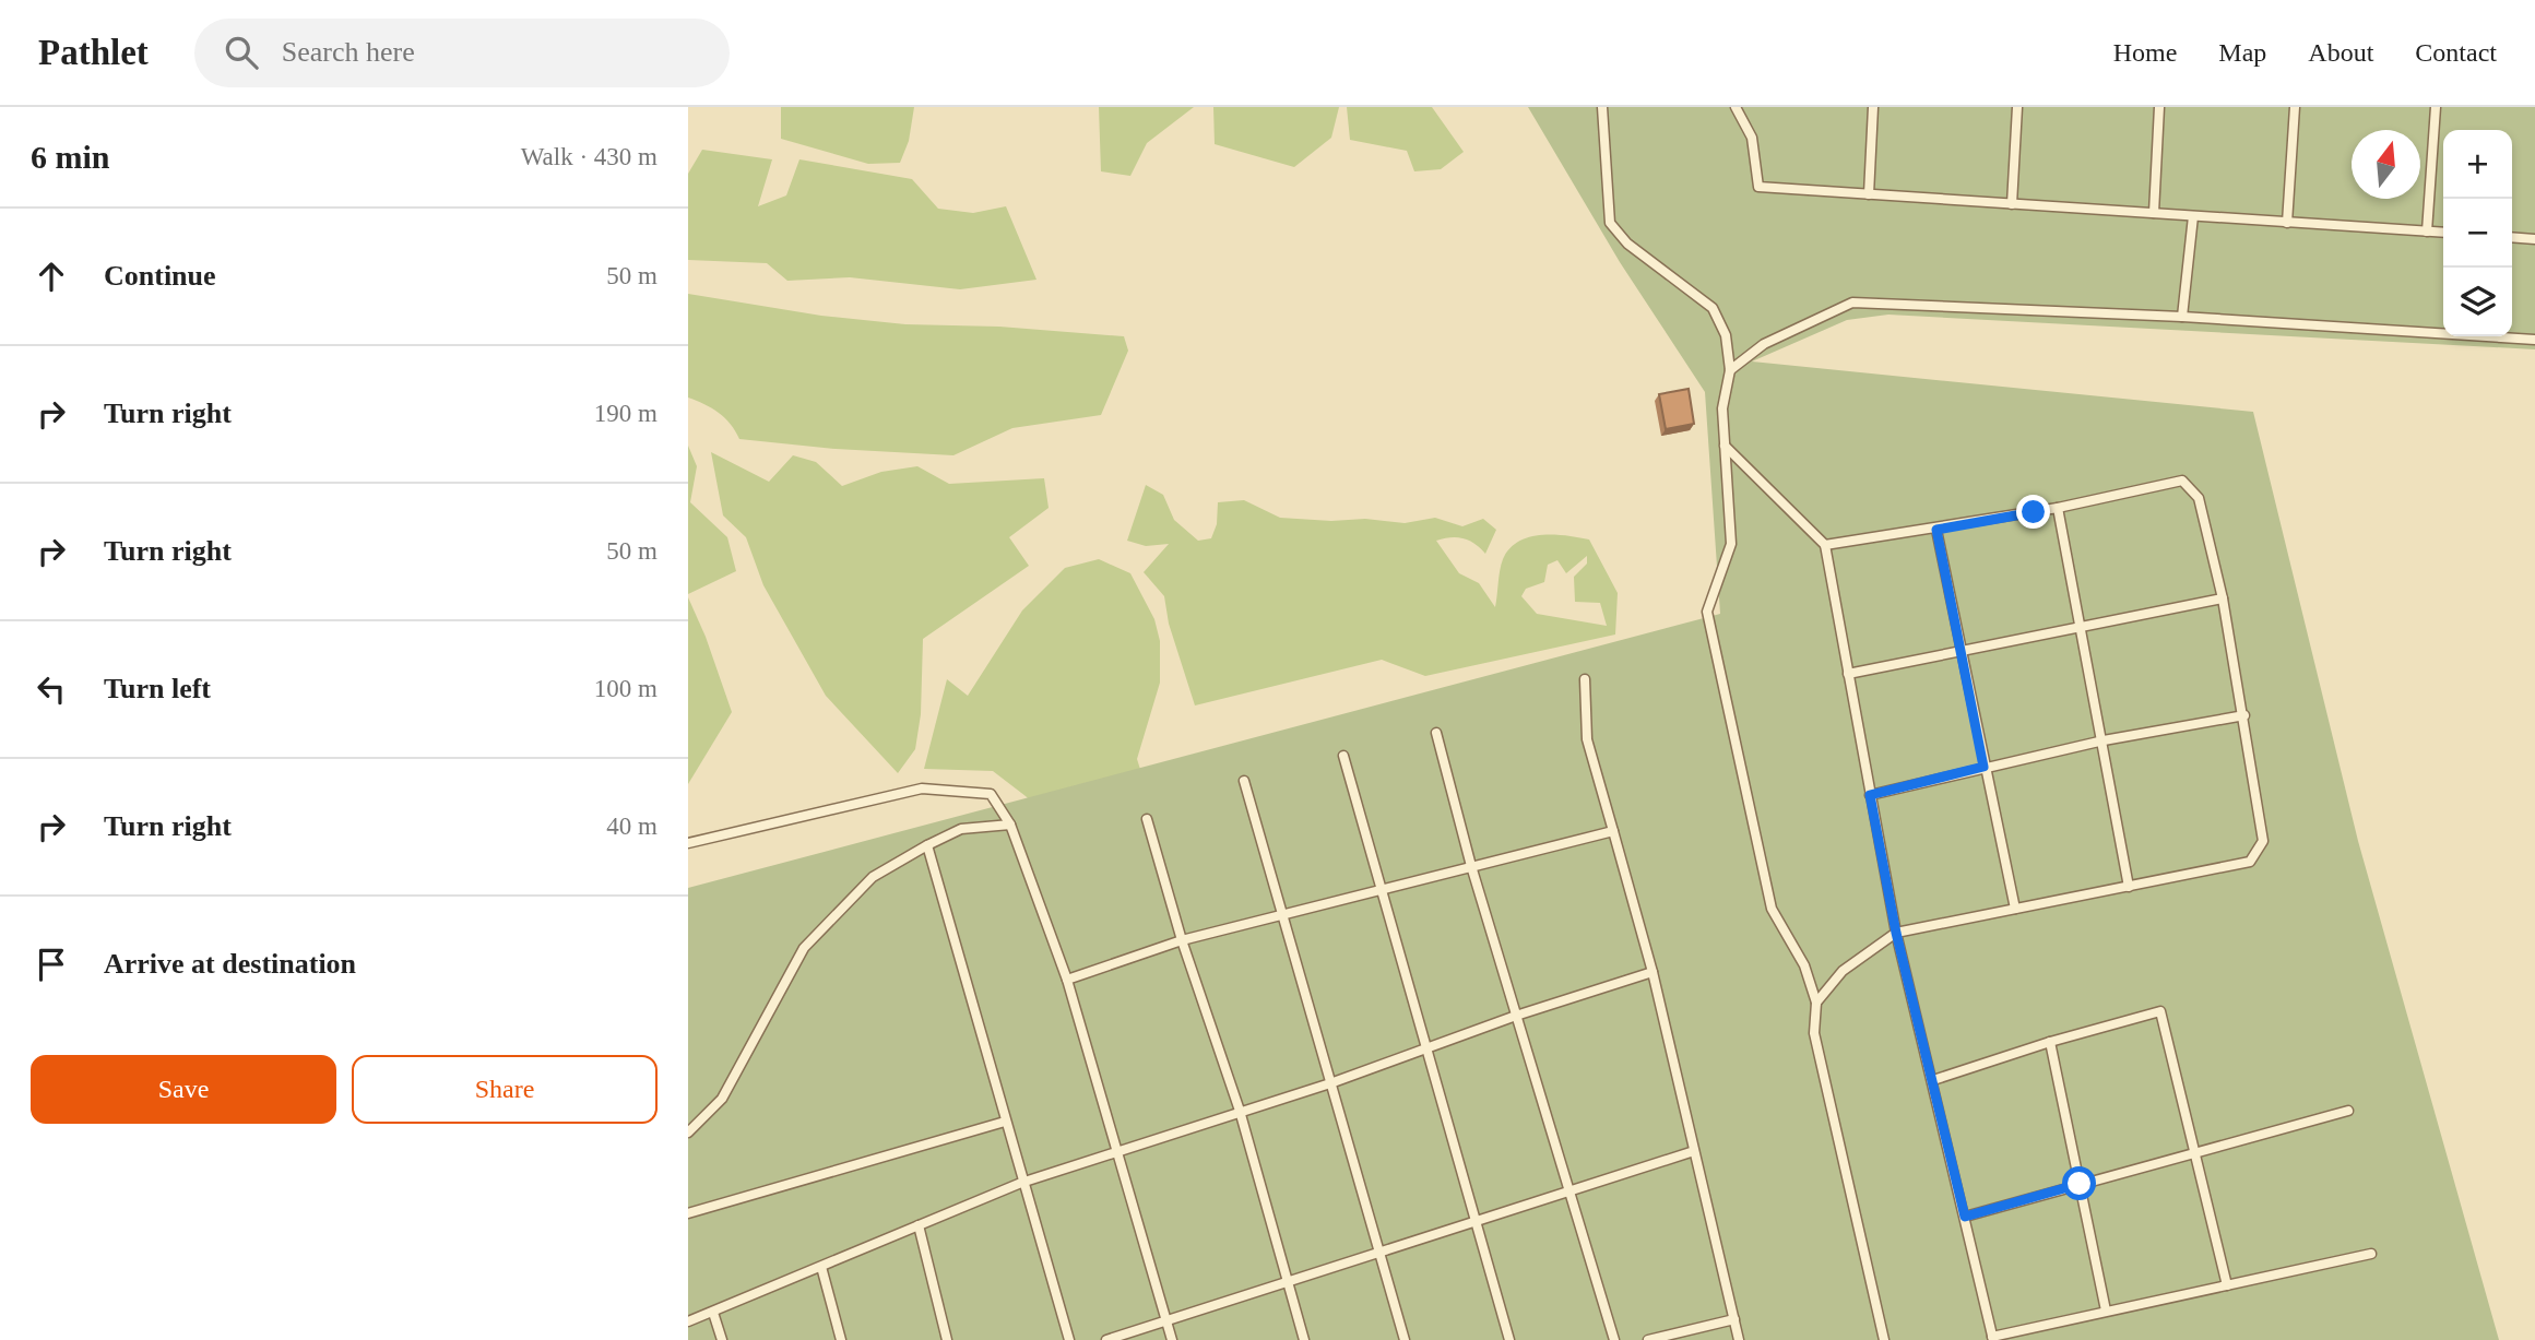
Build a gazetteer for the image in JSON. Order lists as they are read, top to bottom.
{
  "north": "top",
  "page": {
    "header": "Pathlet",
    "search": "Search here",
    "nav": [
      "Home",
      "Map",
      "About",
      "Contact"
    ],
    "heading": ["6 min", "Walk · 430 m"],
    "map_buttons": ["+", "−"],
    "list": [
      ["Continue", "50 m"],
      ["Turn right", "190 m"],
      ["Turn right", "50 m"],
      ["Turn left", "100 m"],
      ["Turn right", "40 m"],
      "Arrive at destination"
    ],
    "buttons": ["Save", "Share"]
  }
}
